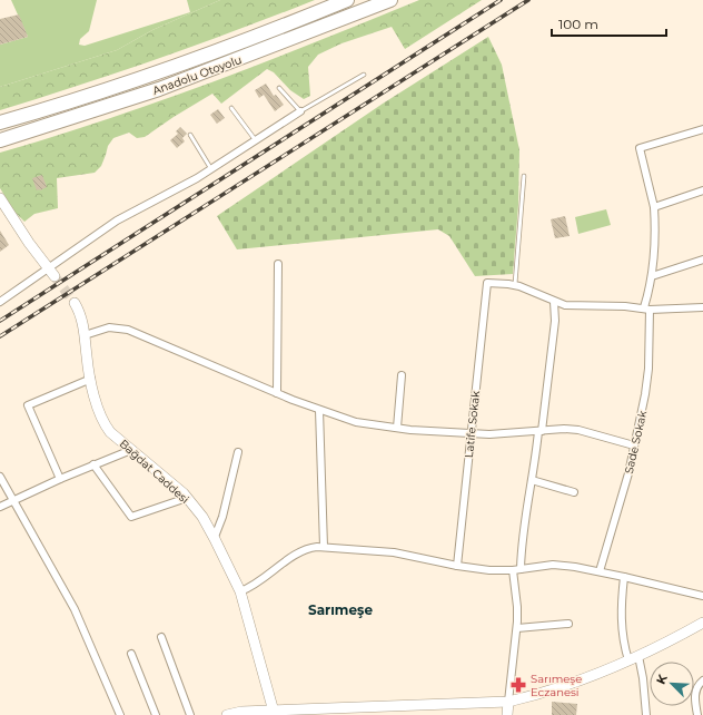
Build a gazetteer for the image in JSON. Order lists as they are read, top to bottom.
{
  "streets": {
    "highway": ["Anadolu Otoyolu"],
    "street": ["Latife Sokak", "Sade Sokak", "Bağdat Caddesi"]
  },
  "districts": ["Sarımeşe"],
  "places": {
    "pharmacy": ["Sarımeşe Eczanesi"]
  },
  "scale_bar": "100 m",
  "north": "top left"
}
